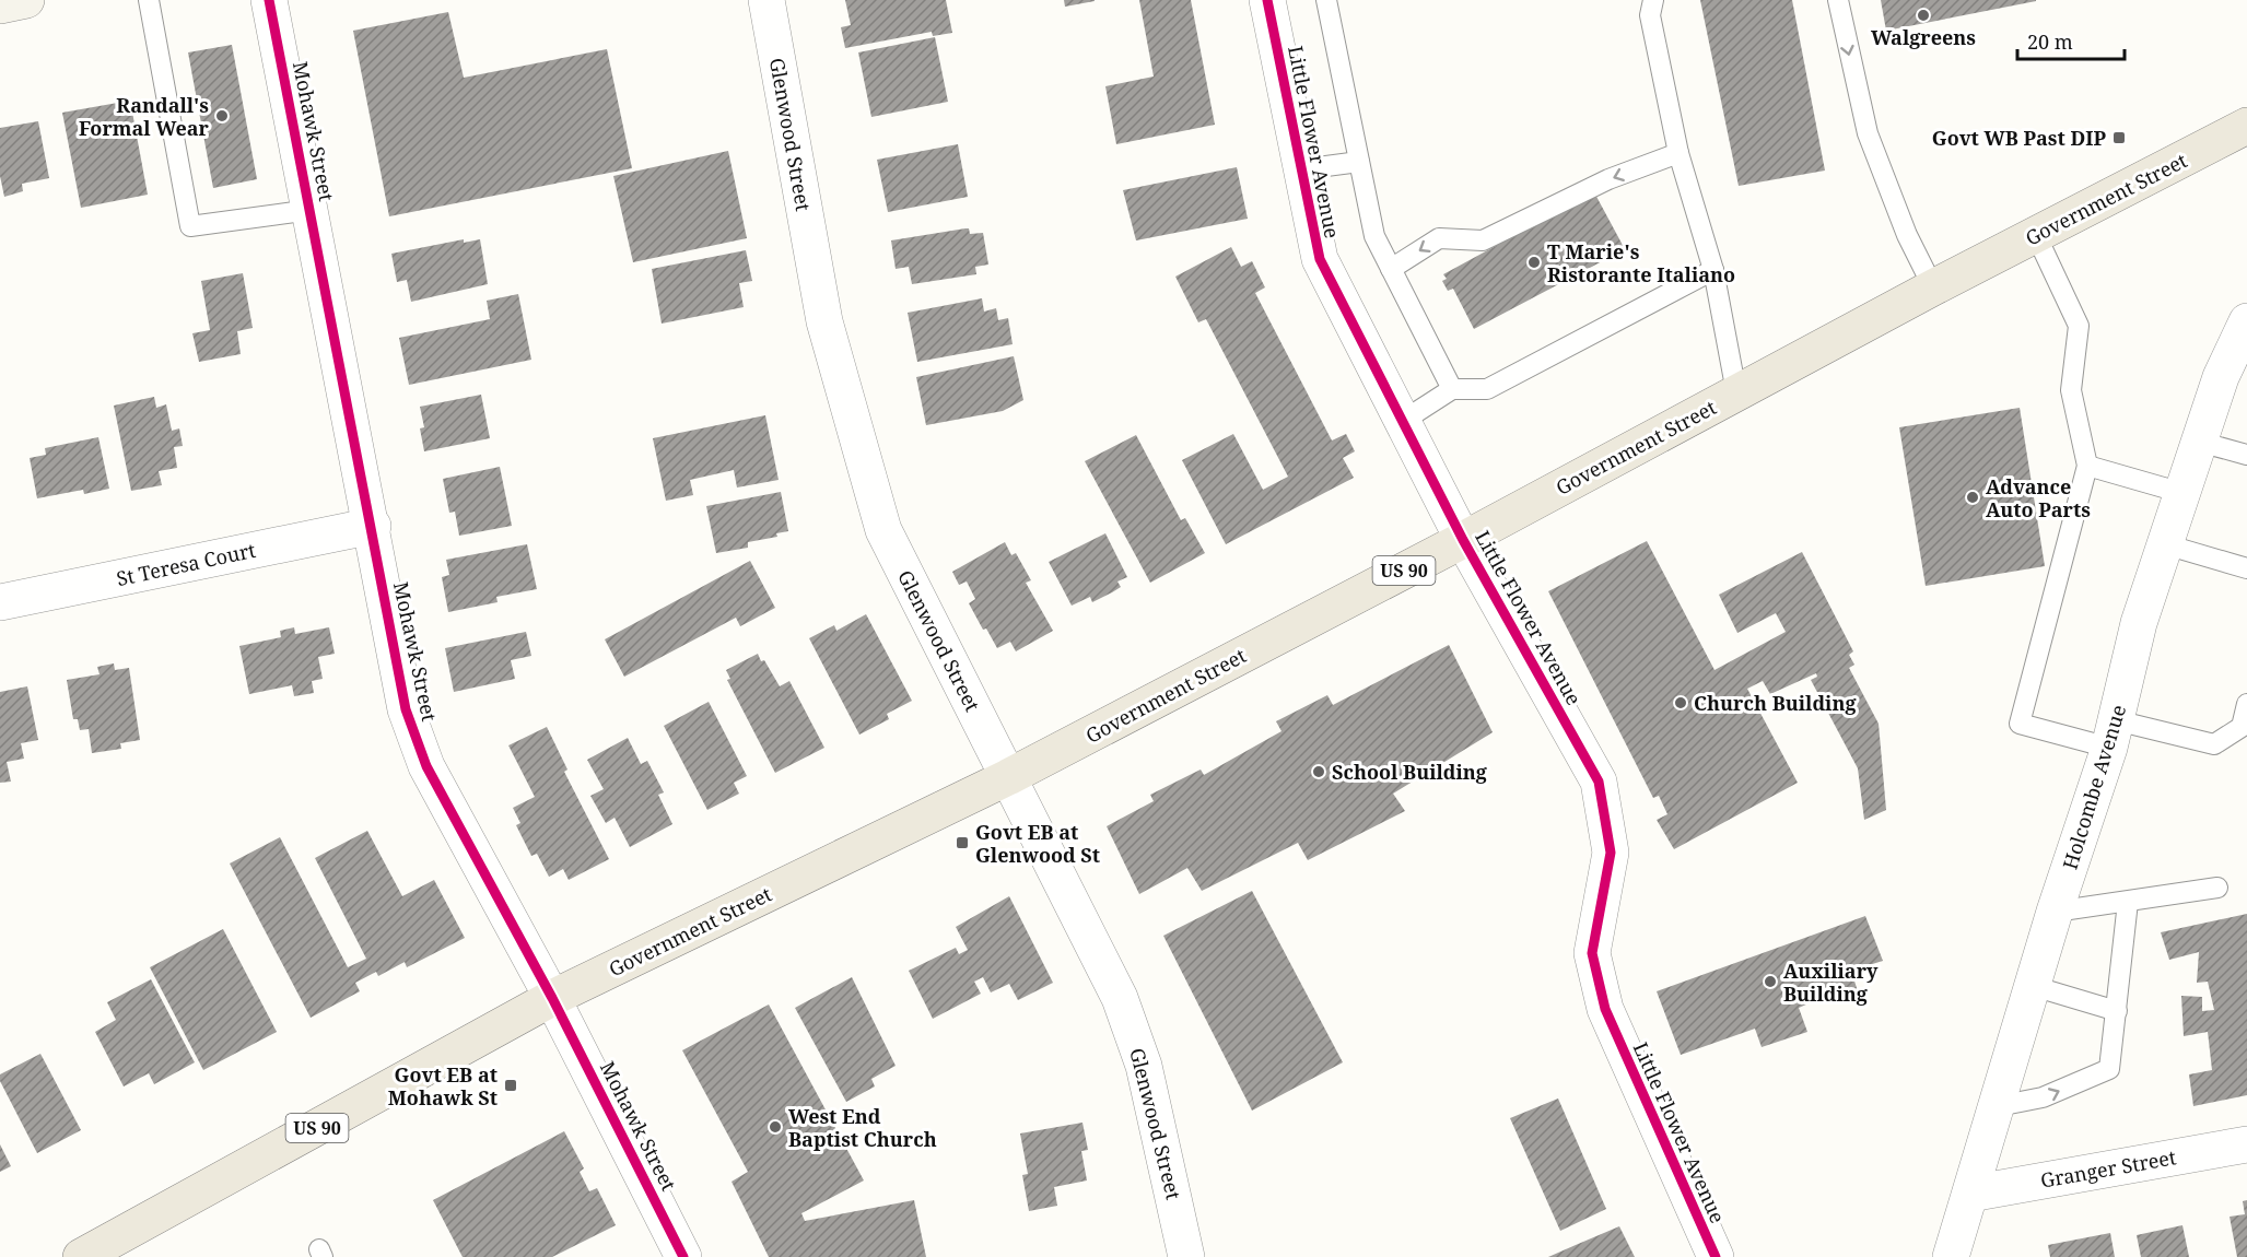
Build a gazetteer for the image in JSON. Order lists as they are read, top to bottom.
{
  "streets": {
    "main road": ["Government Street", "US 90"],
    "street": [
      "Mohawk Street",
      "Glenwood Street",
      "Little Flower Avenue",
      "St Teresa Court",
      "Holcombe Avenue",
      "Granger Street"
    ]
  },
  "crossings": [
    ["Mohawk Street", "Government Street"],
    ["Mohawk Street", "St Teresa Court"],
    ["Glenwood Street", "Government Street"],
    ["Little Flower Avenue", "Government Street"],
    ["Holcombe Avenue", "Granger Street"]
  ],
  "places": {
    "other": [
      "Walgreens",
      "Randall's Formal Wear",
      "T Marie's Ristorante Italiano",
      "Advance Auto Parts",
      "Church Building",
      "School Building",
      "Auxiliary Building",
      "West End Baptist Church"
    ],
    "transit": ["Govt WB Past DIP", "Govt EB at Glenwood St", "Govt EB at Mohawk St"]
  },
  "scale_bar": "20 m"
}
